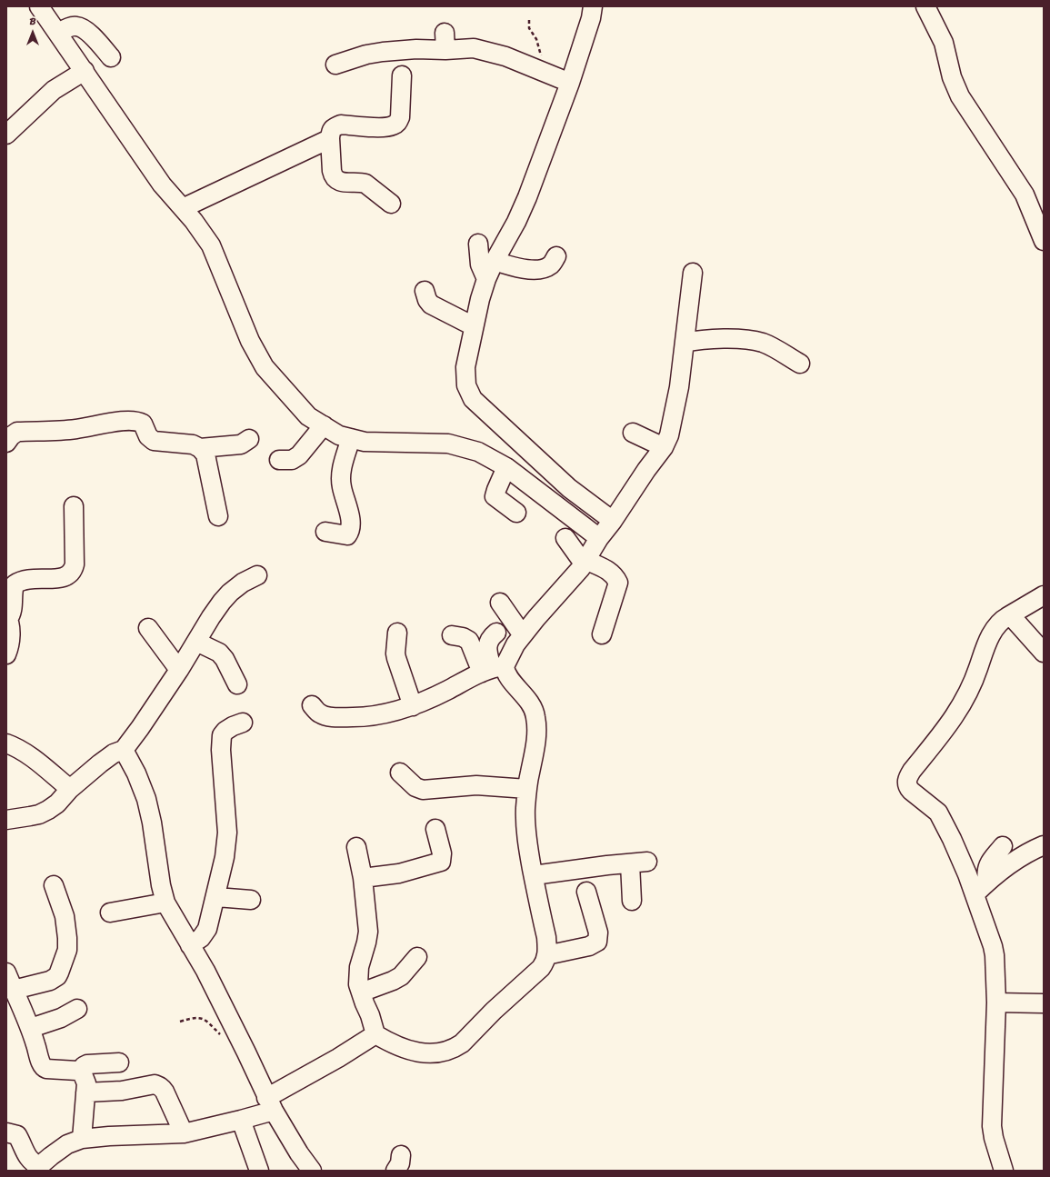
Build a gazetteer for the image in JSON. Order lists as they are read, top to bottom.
{
  "north": "top"
}
